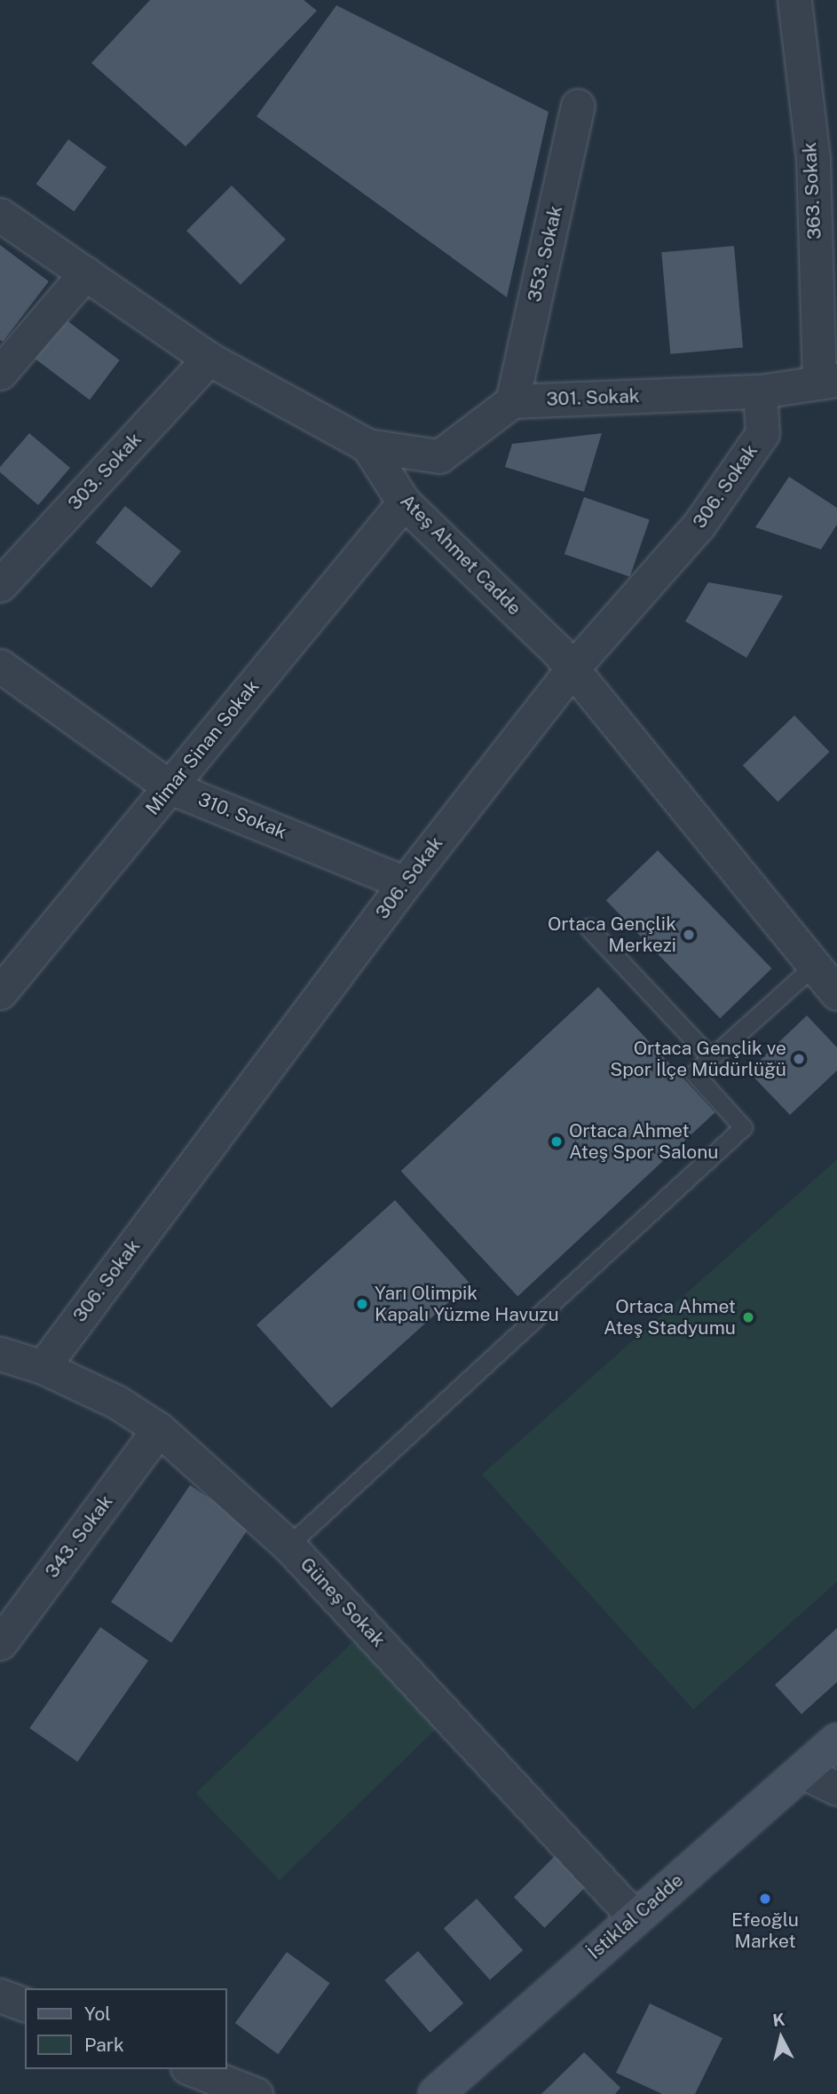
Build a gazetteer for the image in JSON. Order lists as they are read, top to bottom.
{
  "streets": {
    "street": [
      "363. Sokak",
      "353. Sokak",
      "301. Sokak",
      "303. Sokak",
      "306. Sokak",
      "Ateş Ahmet Cadde",
      "Mimar Sinan Sokak",
      "310. Sokak",
      "343. Sokak",
      "Güneş Sokak",
      "İstiklal Cadde"
    ]
  },
  "crossings": [
    ["363. Sokak", "301. Sokak"],
    ["353. Sokak", "301. Sokak"],
    ["301. Sokak", "306. Sokak"],
    ["303. Sokak", "Ateş Ahmet Cadde"],
    ["306. Sokak", "Ateş Ahmet Cadde"],
    ["306. Sokak", "310. Sokak"],
    ["306. Sokak", "Güneş Sokak"],
    ["Ateş Ahmet Cadde", "Mimar Sinan Sokak"],
    ["Mimar Sinan Sokak", "310. Sokak"],
    ["343. Sokak", "Güneş Sokak"],
    ["Güneş Sokak", "İstiklal Cadde"]
  ],
  "places": [
    "Ortaca Gençlik Merkezi",
    "Ortaca Gençlik ve Spor İlçe Müdürlüğü",
    "Ortaca Ahmet Ateş Spor Salonu",
    "Yarı Olimpik Kapalı Yüzme Havuzu",
    "Ortaca Ahmet Ateş Stadyumu",
    "Efeoğlu Market"
  ],
  "legend": ["Yol", "Park"],
  "north": "top"
}
